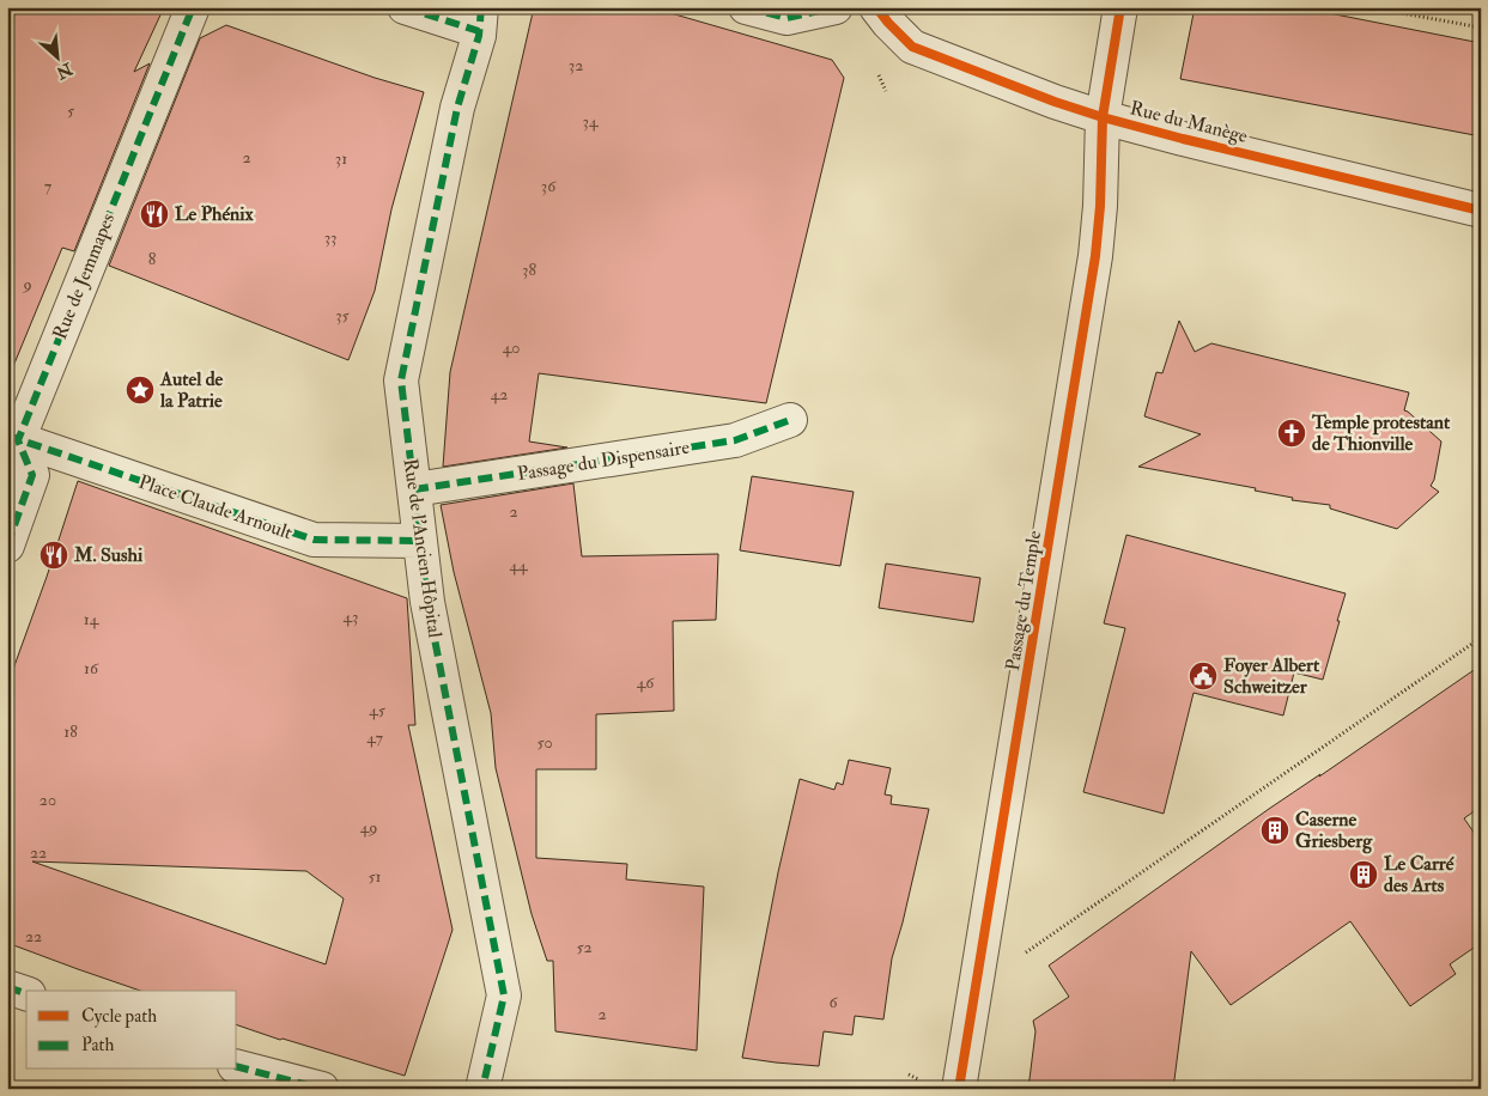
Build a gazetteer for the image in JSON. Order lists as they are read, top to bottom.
{
  "streets": {
    "street": [
      "Rue du Manège",
      "Rue de Jemmapes",
      "Passage du Dispensaire",
      "Place Claude Arnoult",
      "Rue de l'Ancien Hôpital",
      "Passage du Temple"
    ]
  },
  "crossings": [
    ["Rue du Manège", "Passage du Temple"],
    ["Rue de Jemmapes", "Place Claude Arnoult"],
    ["Passage du Dispensaire", "Rue de l'Ancien Hôpital"],
    ["Place Claude Arnoult", "Rue de l'Ancien Hôpital"]
  ],
  "places": {
    "restaurant": ["Le Phénix", "M. Sushi"],
    "place": ["Autel de la Patrie"],
    "church": ["Temple protestant de Thionville"],
    "public building": ["Foyer Albert Schweitzer"],
    "building": ["Caserne Griesberg", "Le Carré des Arts"]
  },
  "house_numbers": [
    "32",
    "5",
    "34",
    "2",
    "31",
    "7",
    "36",
    "33",
    "8",
    "38",
    "9",
    "35",
    "40",
    "42",
    "2",
    "44",
    "43",
    "14",
    "16",
    "46",
    "45",
    "18",
    "47",
    "50",
    "20",
    "49",
    "22",
    "51",
    "22",
    "52",
    "6",
    "2"
  ],
  "legend": ["Cycle path", "Path"],
  "north": "bottom right"
}
